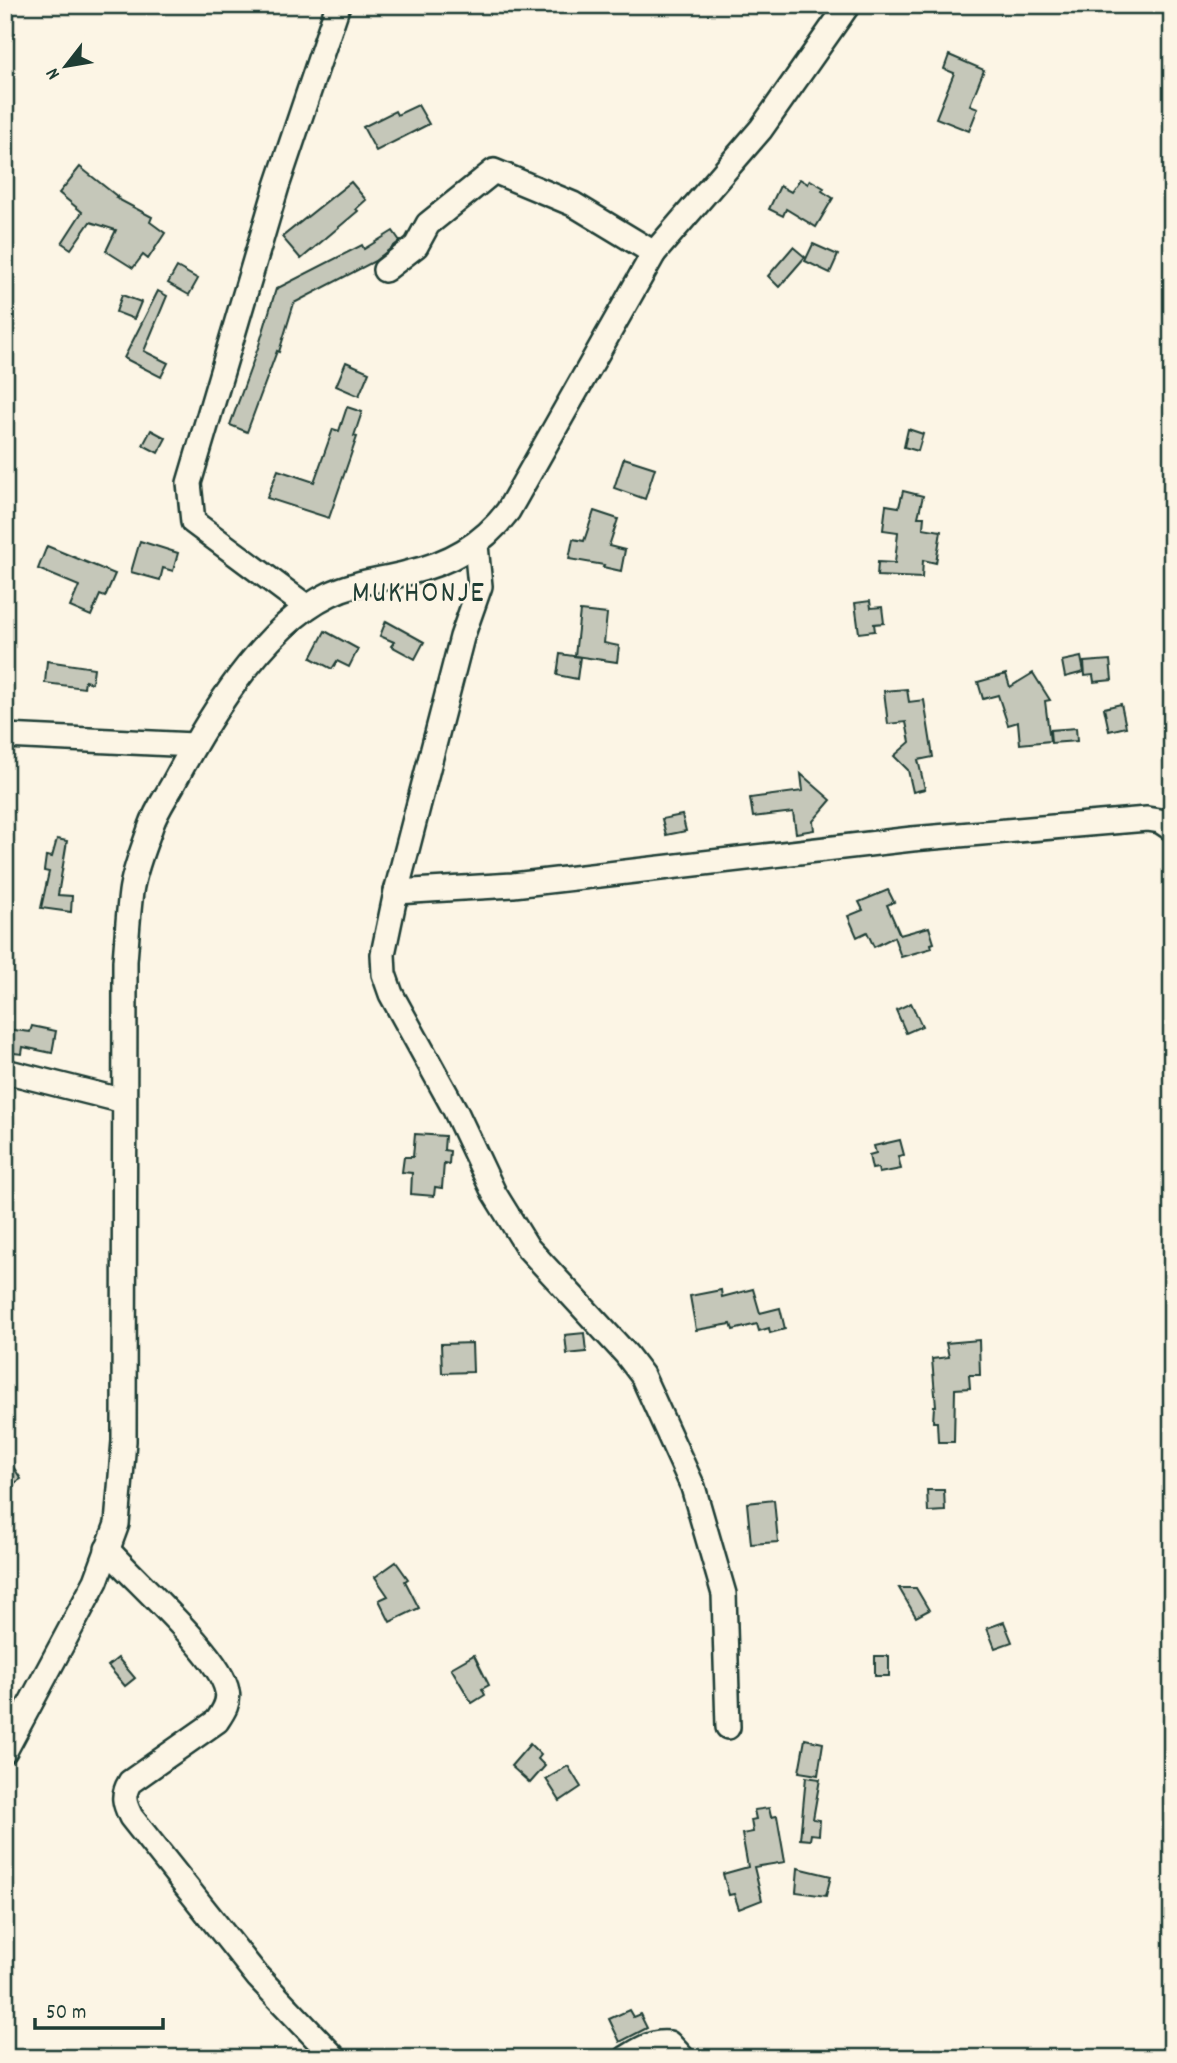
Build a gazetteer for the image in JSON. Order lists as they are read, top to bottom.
{
  "districts": ["MUKHONJE"],
  "scale_bar": "50 m",
  "north": "bottom left"
}
